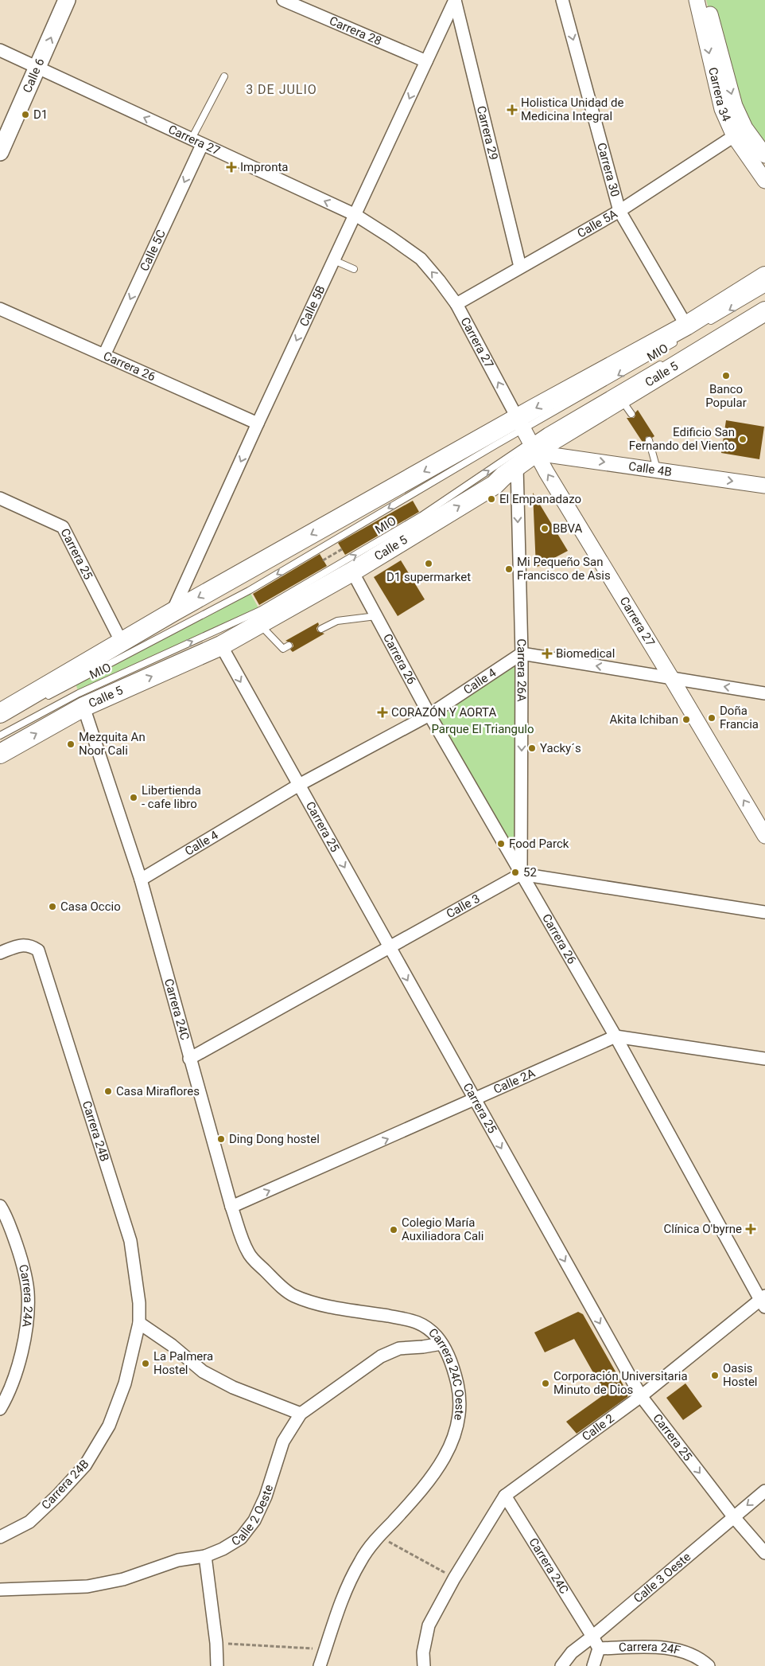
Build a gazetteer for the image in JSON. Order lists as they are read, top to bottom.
{
  "streets": {
    "main road": ["Calle 6", "Calle 5"],
    "street": [
      "Carrera 28",
      "Carrera 34",
      "Carrera 29",
      "Carrera 27",
      "Carrera 30",
      "Calle 5A",
      "Calle 5C",
      "Calle 5B",
      "Carrera 26",
      "Calle 4B",
      "Carrera 25",
      "Carrera 26A",
      "Calle 4",
      "Calle 3",
      "Carrera 24C",
      "Calle 2A",
      "Carrera 24B",
      "Carrera 24A",
      "Carrera 24C Oeste",
      "Calle 2",
      "Calle 2 Oeste",
      "Calle 3 Oeste",
      "Carrera 24F"
    ],
    "lane": ["MIO"]
  },
  "crossings": [
    ["Carrera 28", "Calle 5B"],
    ["Calle 6", "Carrera 27"],
    ["Carrera 34", "Calle 5A"],
    ["Carrera 29", "Calle 5A"],
    ["Carrera 29", "Calle 5B"],
    ["Carrera 27", "Calle 5A"],
    ["Carrera 27", "Calle 5C"],
    ["Carrera 27", "Calle 5B"],
    ["Carrera 27", "MIO"],
    ["Carrera 27", "Calle 5"],
    ["Carrera 27", "Calle 4B"],
    ["Carrera 30", "Calle 5A"],
    ["Carrera 30", "Calle 5"],
    ["Calle 5C", "Carrera 26"],
    ["Calle 5B", "Carrera 26"],
    ["Calle 5B", "Calle 5"],
    ["MIO", "Calle 5"],
    ["MIO", "Calle 4B"],
    ["Carrera 26", "Calle 5"],
    ["Carrera 26", "Carrera 26A"],
    ["Carrera 26", "Calle 4"],
    ["Carrera 26", "Calle 3"],
    ["Carrera 26", "Calle 2A"],
    ["Carrera 26", "Calle 2"],
    ["Calle 5", "Calle 4B"],
    ["Calle 5", "Carrera 25"],
    ["Calle 5", "Carrera 26A"],
    ["Calle 5", "Carrera 24C"],
    ["Carrera 25", "Calle 4"],
    ["Carrera 25", "Calle 3"],
    ["Carrera 25", "Calle 2A"],
    ["Carrera 25", "Calle 2"],
    ["Carrera 25", "Calle 3 Oeste"],
    ["Carrera 26A", "Calle 4"],
    ["Carrera 26A", "Calle 3"],
    ["Calle 4", "Carrera 24C"],
    ["Calle 3", "Carrera 24C"],
    ["Carrera 24C", "Calle 2A"],
    ["Carrera 24C", "Carrera 24C Oeste"],
    ["Carrera 24C", "Calle 2"],
    ["Carrera 24C", "Calle 3 Oeste"],
    ["Carrera 24C Oeste", "Calle 2 Oeste"]
  ],
  "one_way": [
    "Calle 6",
    "Carrera 34",
    "Carrera 27",
    "Carrera 30",
    "Calle 5C",
    "Calle 5B",
    "Calle 4B",
    "Carrera 25",
    "Carrera 26A",
    "Calle 2A"
  ],
  "districts": ["3 DE JULIO"],
  "parks": ["Parque El Triangulo"],
  "places": {
    "health": [
      "Holistica Unidad de Medicina Integral",
      "Impronta",
      "Biomedical",
      "CORAZÓN Y AORTA",
      "Clínica O'byrne"
    ],
    "other": [
      "D1",
      "Banco Popular",
      "Edificio San Fernando del Viento",
      "El Empanadazo",
      "BBVA",
      "D1 supermarket",
      "Mi Pequeño San Francisco de Asis",
      "Doña Francia",
      "Akita Ichiban",
      "Mezquita An Noor Cali",
      "Yacky´s",
      "Libertienda - cafe libro",
      "Food Parck",
      "52",
      "Casa Occio",
      "Casa Miraflores",
      "Ding Dong hostel",
      "Colegio María Auxiliadora Cali",
      "La Palmera Hostel",
      "Oasis Hostel",
      "Corporación Universitaria Minuto de Dios"
    ]
  }
}
